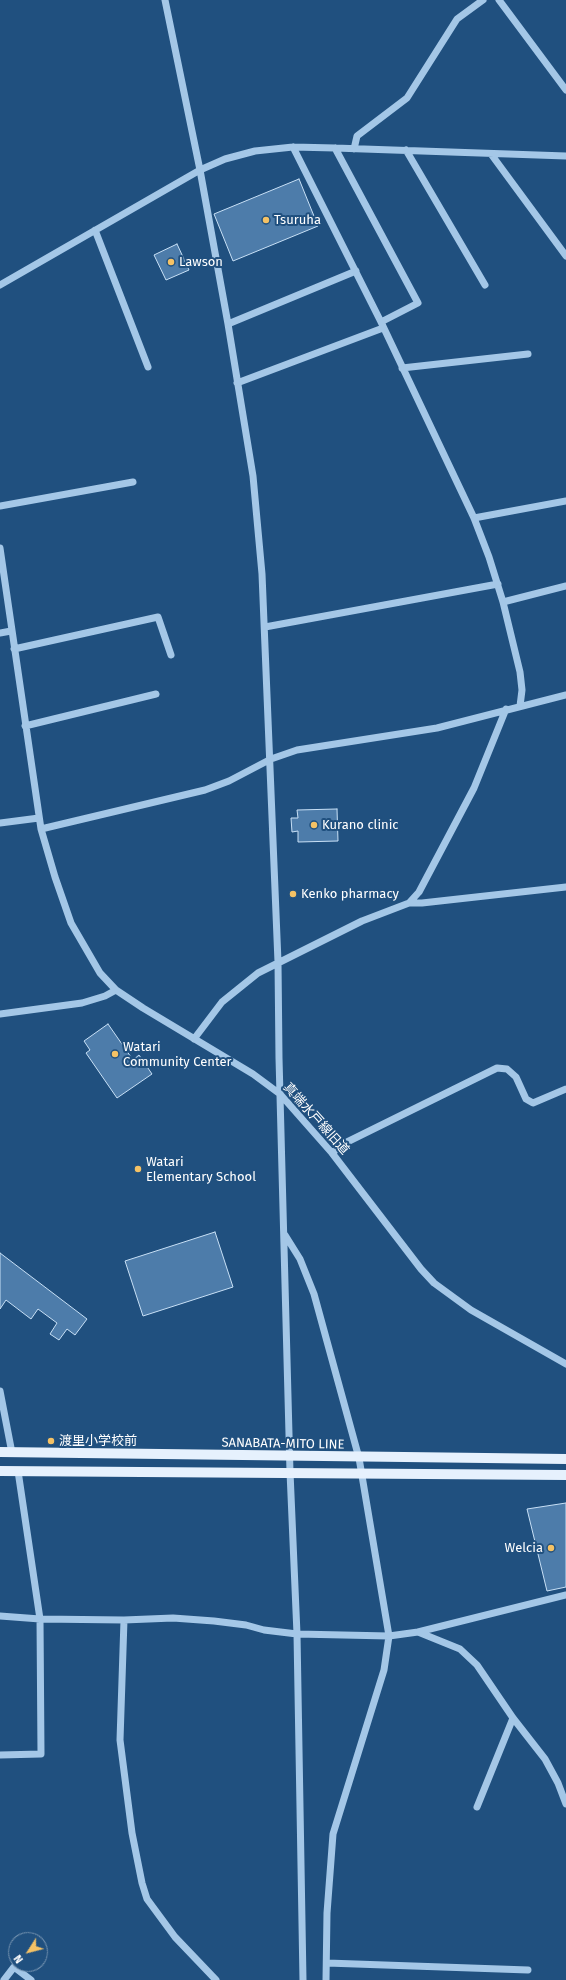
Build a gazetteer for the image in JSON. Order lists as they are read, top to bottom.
{
  "streets": {
    "main road": ["SANABATA-MITO LINE"],
    "street": ["真端水戸線旧道"]
  },
  "places": [
    "Tsuruha",
    "Lawson",
    "Kurano clinic",
    "Kenko pharmacy",
    "Watari Community Center",
    "Watari Elementary School",
    "渡里小学校前",
    "Welcia"
  ],
  "north": "bottom left"
}
